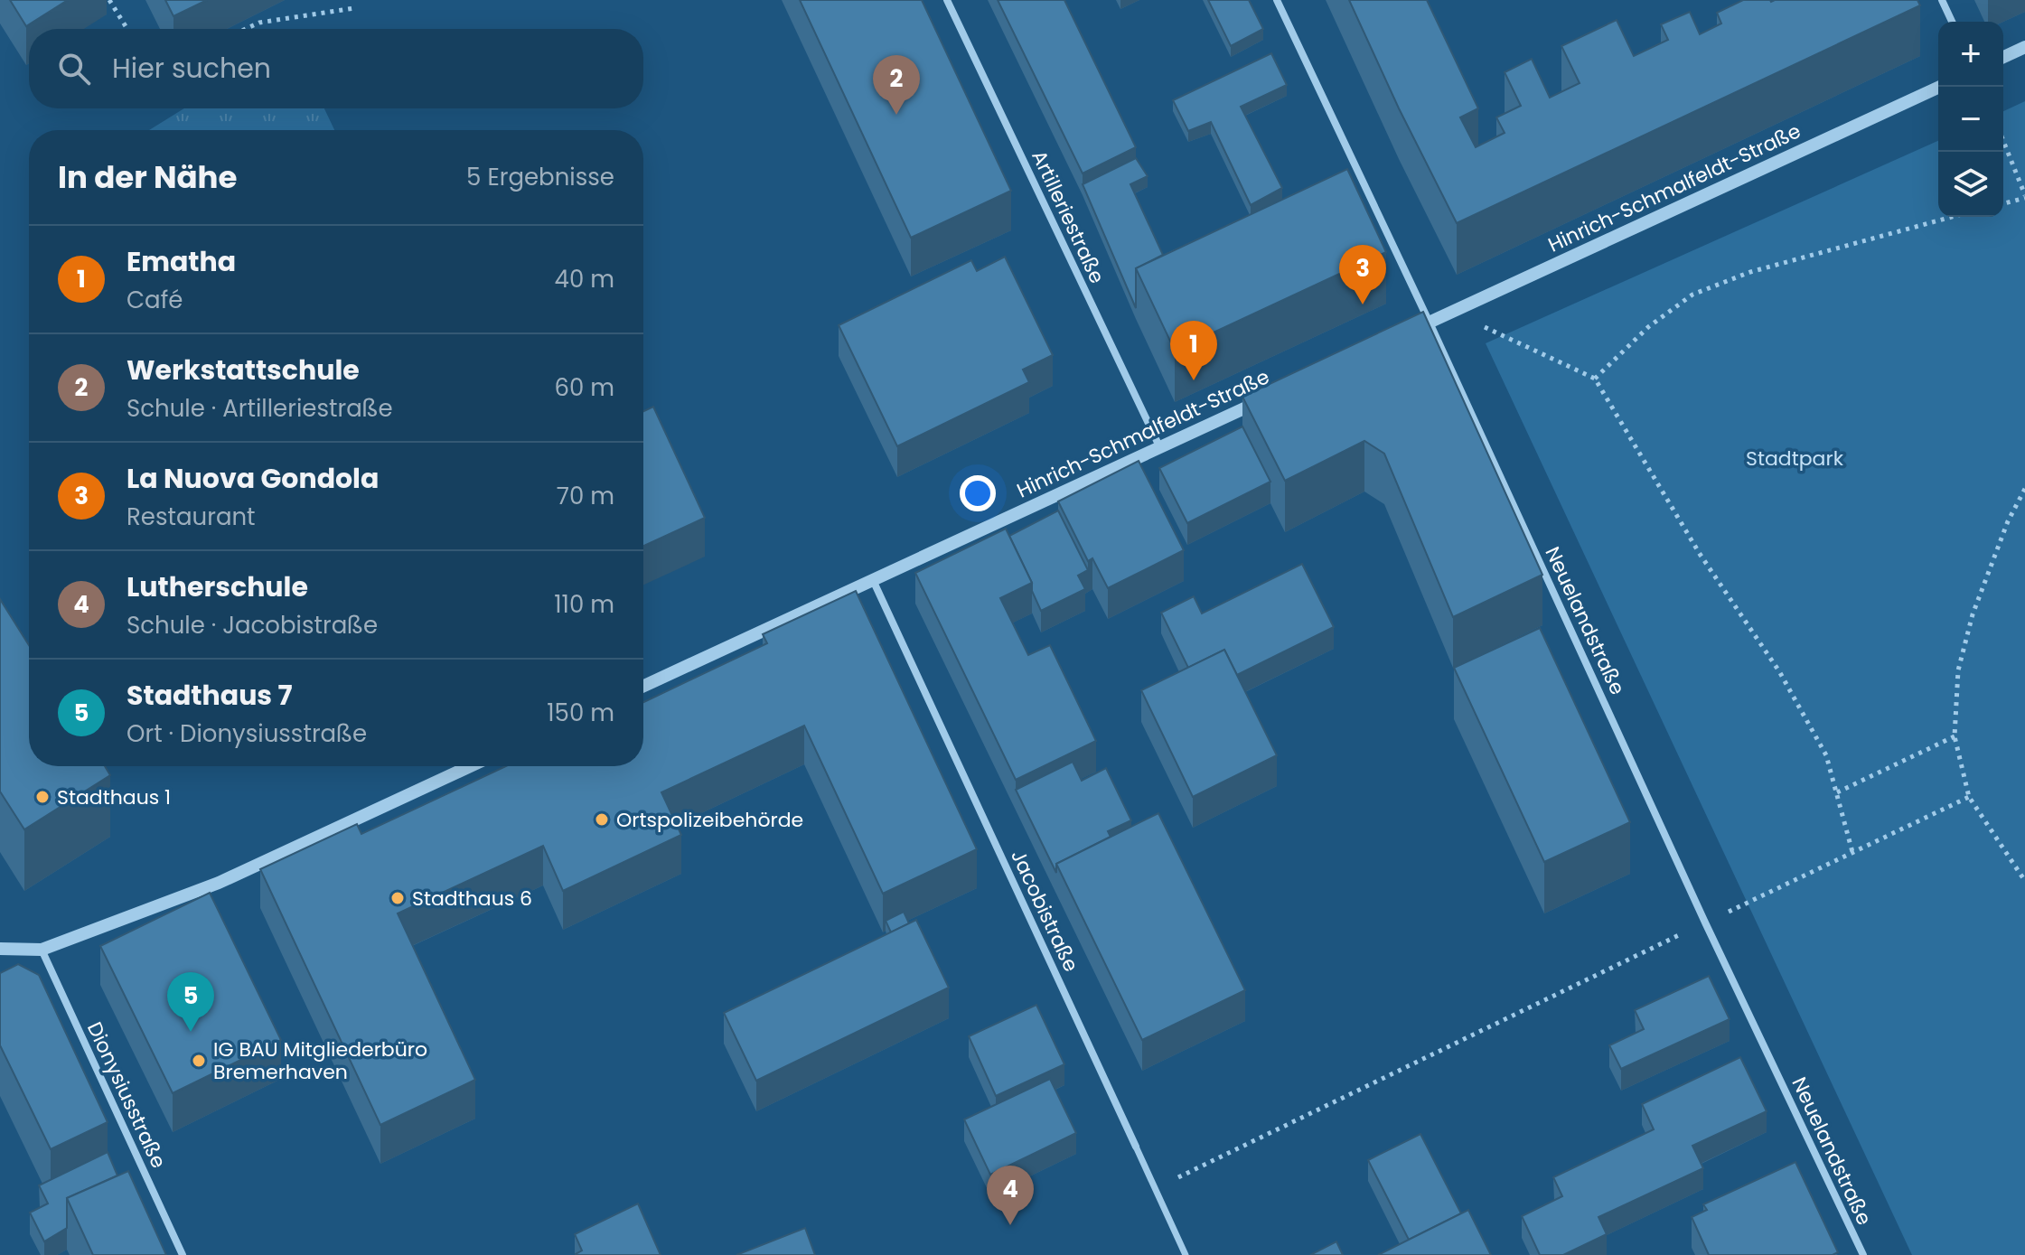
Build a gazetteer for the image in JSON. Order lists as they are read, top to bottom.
{
  "streets": {
    "street": [
      "Hinrich-Schmalfeldt-Straße",
      "Artilleriestraße",
      "Neuelandstraße",
      "Jacobistraße",
      "Dionysiusstraße"
    ]
  },
  "crossings": [
    ["Hinrich-Schmalfeldt-Straße", "Artilleriestraße"],
    ["Hinrich-Schmalfeldt-Straße", "Neuelandstraße"],
    ["Hinrich-Schmalfeldt-Straße", "Jacobistraße"]
  ],
  "parks": ["Stadtpark"],
  "places": [
    "Stadthaus 1",
    "Ortspolizeibehörde",
    "Stadthaus 6",
    "IG BAU Mitgliederbüro Bremerhaven"
  ],
  "page": {
    "map_buttons": ["+", "−"],
    "search": "Hier suchen",
    "pins": [
      "2",
      "3",
      "1",
      "5",
      "4"
    ],
    "heading": ["In der Nähe", "5 Ergebnisse"],
    "list": [
      {
        "mark": "1",
        "name": "Ematha",
        "note": "Café",
        "value": "40 m"
      },
      {
        "mark": "2",
        "name": "Werkstattschule",
        "note": "Schule · Artilleriestraße",
        "value": "60 m"
      },
      {
        "mark": "3",
        "name": "La Nuova Gondola",
        "note": "Restaurant",
        "value": "70 m"
      },
      {
        "mark": "4",
        "name": "Lutherschule",
        "note": "Schule · Jacobistraße",
        "value": "110 m"
      },
      {
        "mark": "5",
        "name": "Stadthaus 7",
        "note": "Ort · Dionysiusstraße",
        "value": "150 m"
      }
    ]
  }
}
